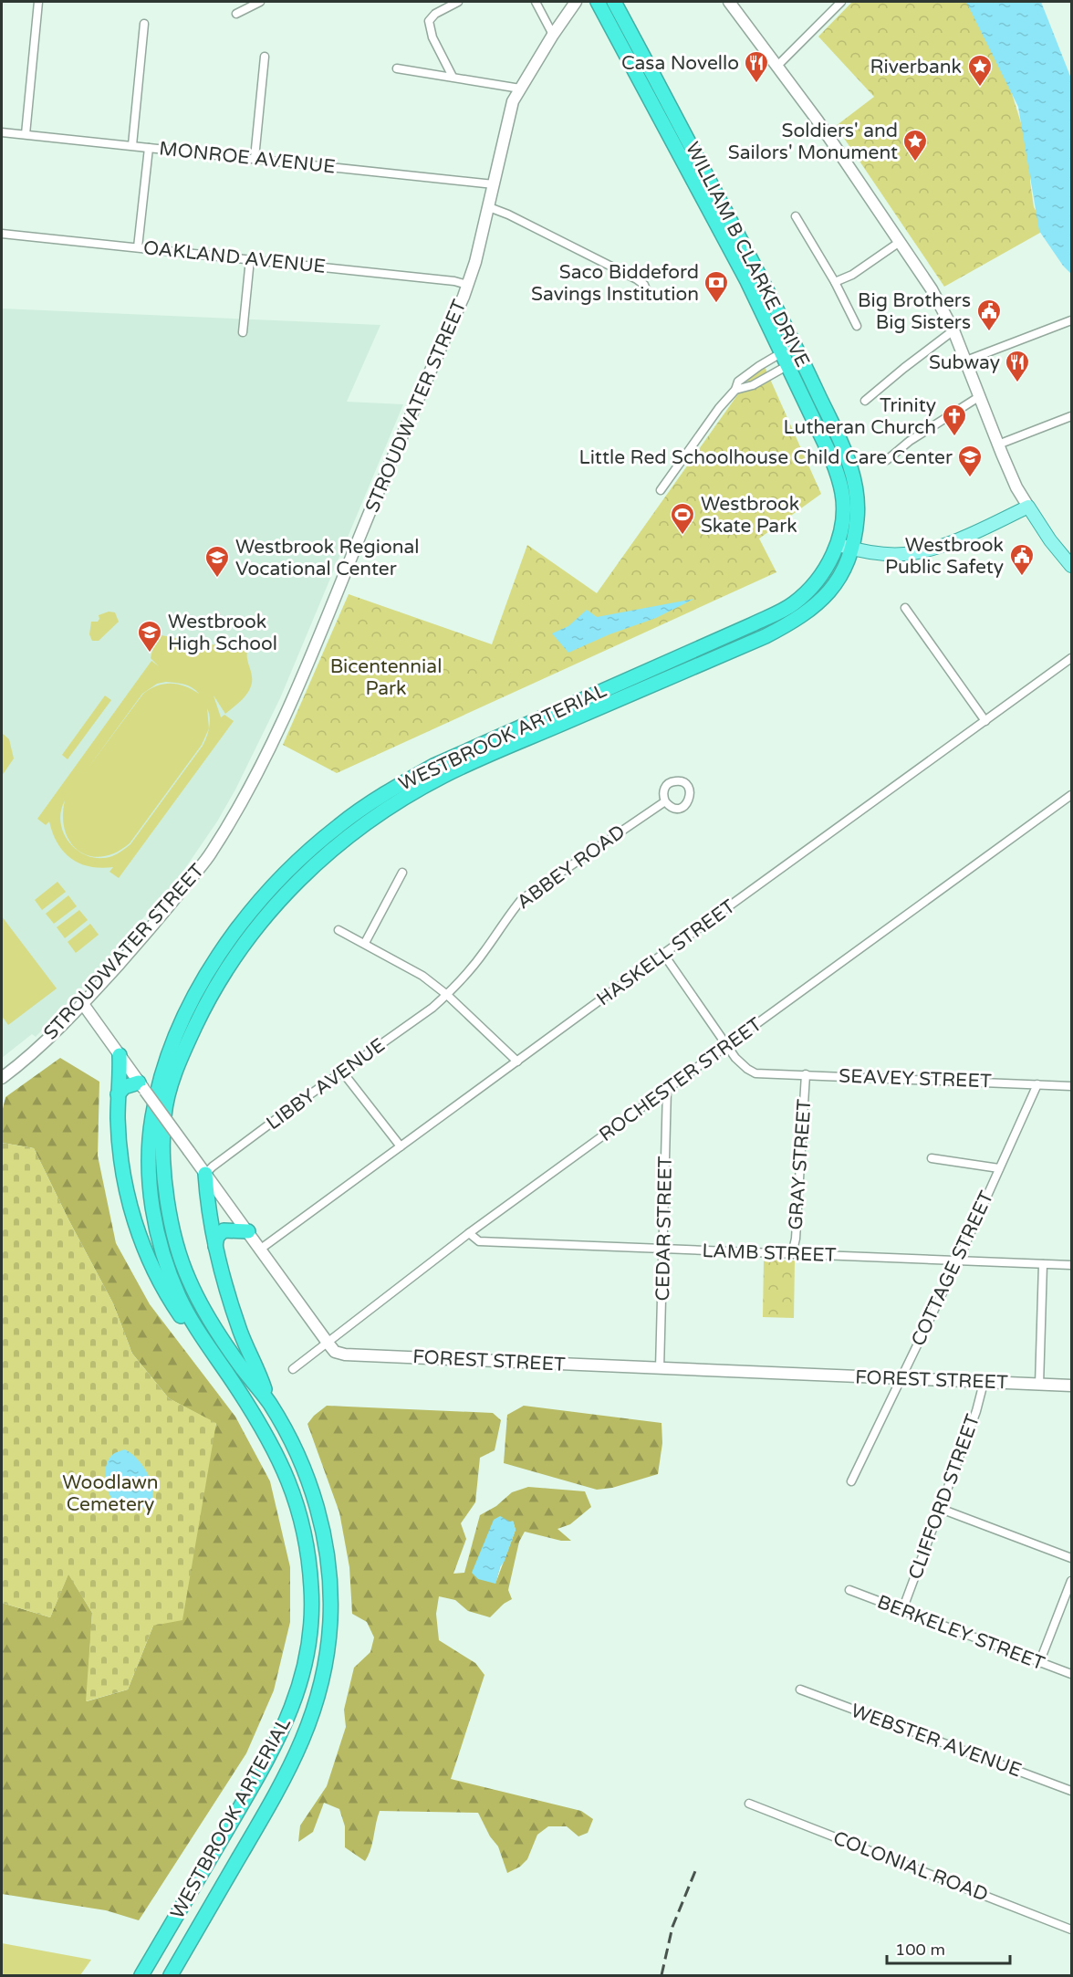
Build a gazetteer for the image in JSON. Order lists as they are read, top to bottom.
{
  "streets": {
    "highway": ["WILLIAM B CLARKE DRIVE", "WESTBROOK ARTERIAL"],
    "main road": ["STROUDWATER STREET", "FOREST STREET"],
    "street": [
      "MONROE AVENUE",
      "OAKLAND AVENUE",
      "ABBEY ROAD",
      "HASKELL STREET",
      "SEAVEY STREET",
      "ROCHESTER STREET",
      "LIBBY AVENUE",
      "GRAY STREET",
      "CEDAR STREET",
      "LAMB STREET",
      "COTTAGE STREET",
      "CLIFFORD STREET",
      "BERKELEY STREET",
      "WEBSTER AVENUE",
      "COLONIAL ROAD"
    ]
  },
  "crossings": [
    ["MONROE AVENUE", "STROUDWATER STREET"],
    ["WILLIAM B CLARKE DRIVE", "WESTBROOK ARTERIAL"],
    ["OAKLAND AVENUE", "STROUDWATER STREET"],
    ["STROUDWATER STREET", "FOREST STREET"],
    ["ABBEY ROAD", "LIBBY AVENUE"],
    ["HASKELL STREET", "FOREST STREET"],
    ["SEAVEY STREET", "ROCHESTER STREET"],
    ["SEAVEY STREET", "GRAY STREET"],
    ["SEAVEY STREET", "COTTAGE STREET"],
    ["ROCHESTER STREET", "CEDAR STREET"],
    ["ROCHESTER STREET", "LAMB STREET"],
    ["ROCHESTER STREET", "FOREST STREET"],
    ["LIBBY AVENUE", "FOREST STREET"],
    ["GRAY STREET", "LAMB STREET"],
    ["CEDAR STREET", "LAMB STREET"],
    ["CEDAR STREET", "FOREST STREET"],
    ["LAMB STREET", "COTTAGE STREET"],
    ["COTTAGE STREET", "FOREST STREET"],
    ["FOREST STREET", "CLIFFORD STREET"],
    ["CLIFFORD STREET", "BERKELEY STREET"]
  ],
  "parks": ["Bicentennial Park", "Woodlawn Cemetery"],
  "places": {
    "restaurant": ["Casa Novello", "Subway"],
    "place": ["Riverbank", "Soldiers' and Sailors' Monument"],
    "bank": ["Saco Biddeford Savings Institution"],
    "public building": ["Big Brothers Big Sisters", "Westbrook Public Safety"],
    "church": ["Trinity Lutheran Church"],
    "school or university": ["Little Red Schoolhouse Child Care Center", "Westbrook Regional Vocational Center", "Westbrook High School"],
    "sports": ["Westbrook Skate Park"]
  },
  "scale_bar": "100 m"
}
